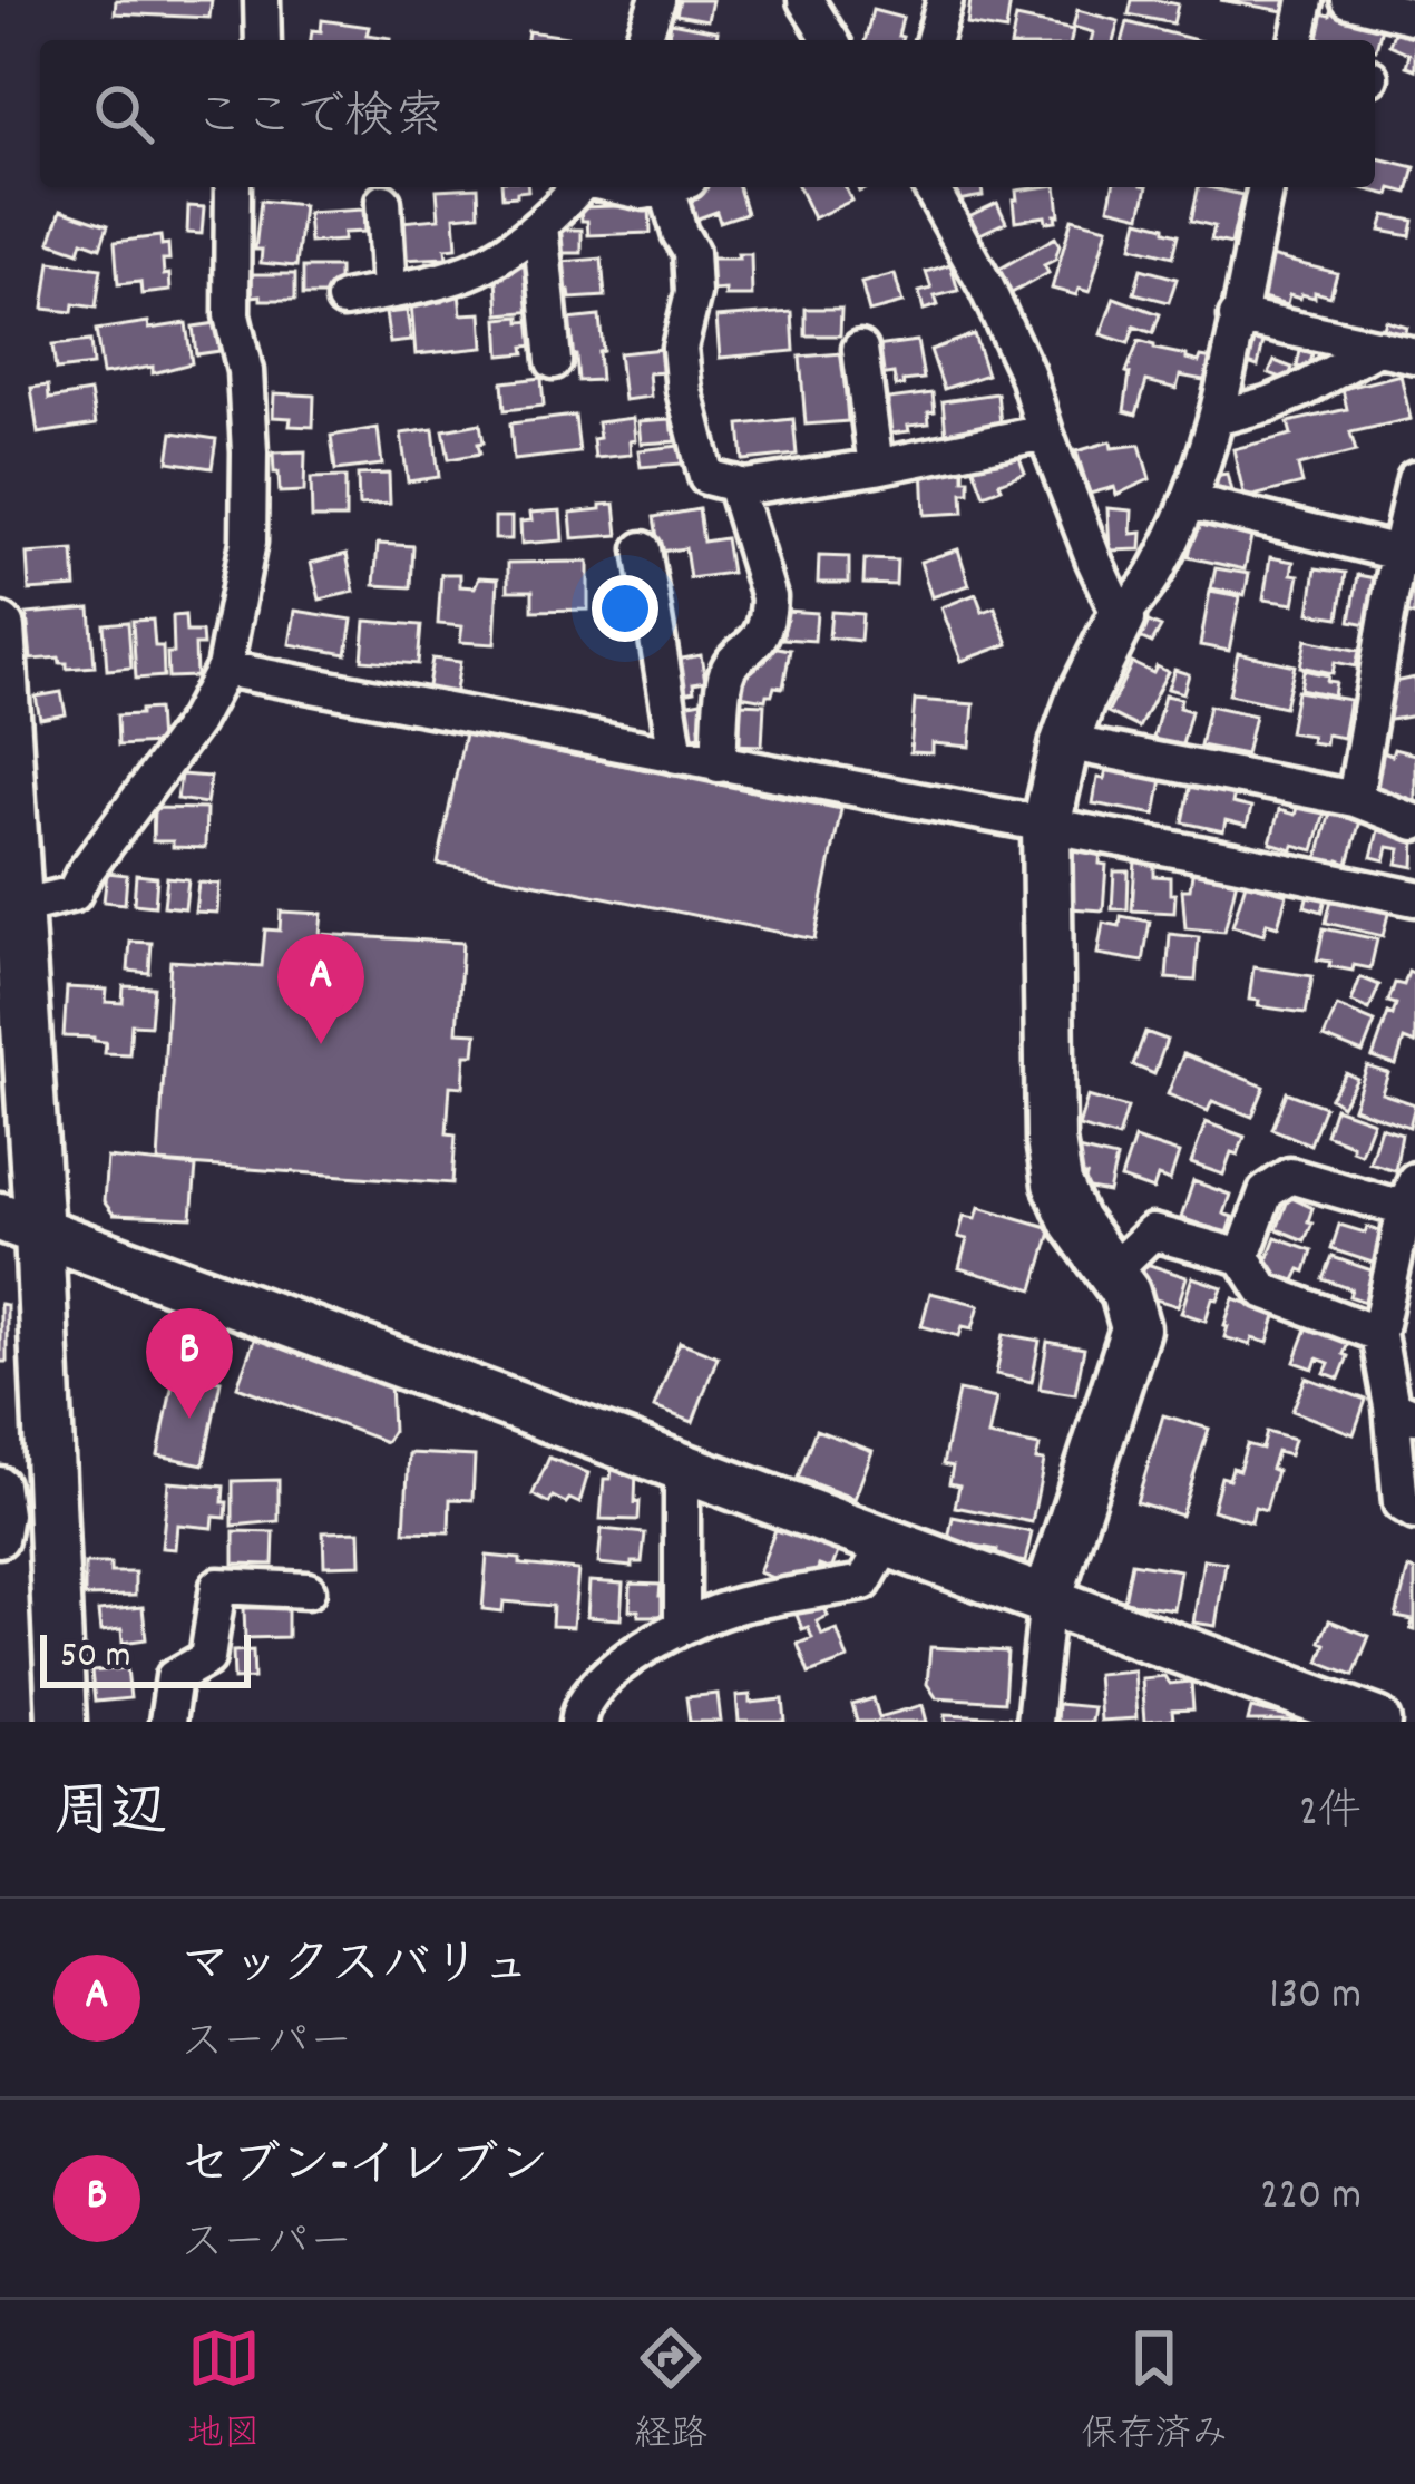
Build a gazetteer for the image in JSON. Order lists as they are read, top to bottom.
{
  "scale_bar": "50 m",
  "page": {
    "search": "ここで検索",
    "pins": ["A", "B"],
    "scale": "50 m",
    "heading": ["周辺", "2件"],
    "list": [
      {
        "mark": "A",
        "name": "マックスバリュ",
        "note": "スーパー",
        "value": "130 m"
      },
      {
        "mark": "B",
        "name": "セブン-イレブン",
        "note": "スーパー",
        "value": "220 m"
      }
    ],
    "nav": ["地図", "経路", "保存済み"]
  }
}
